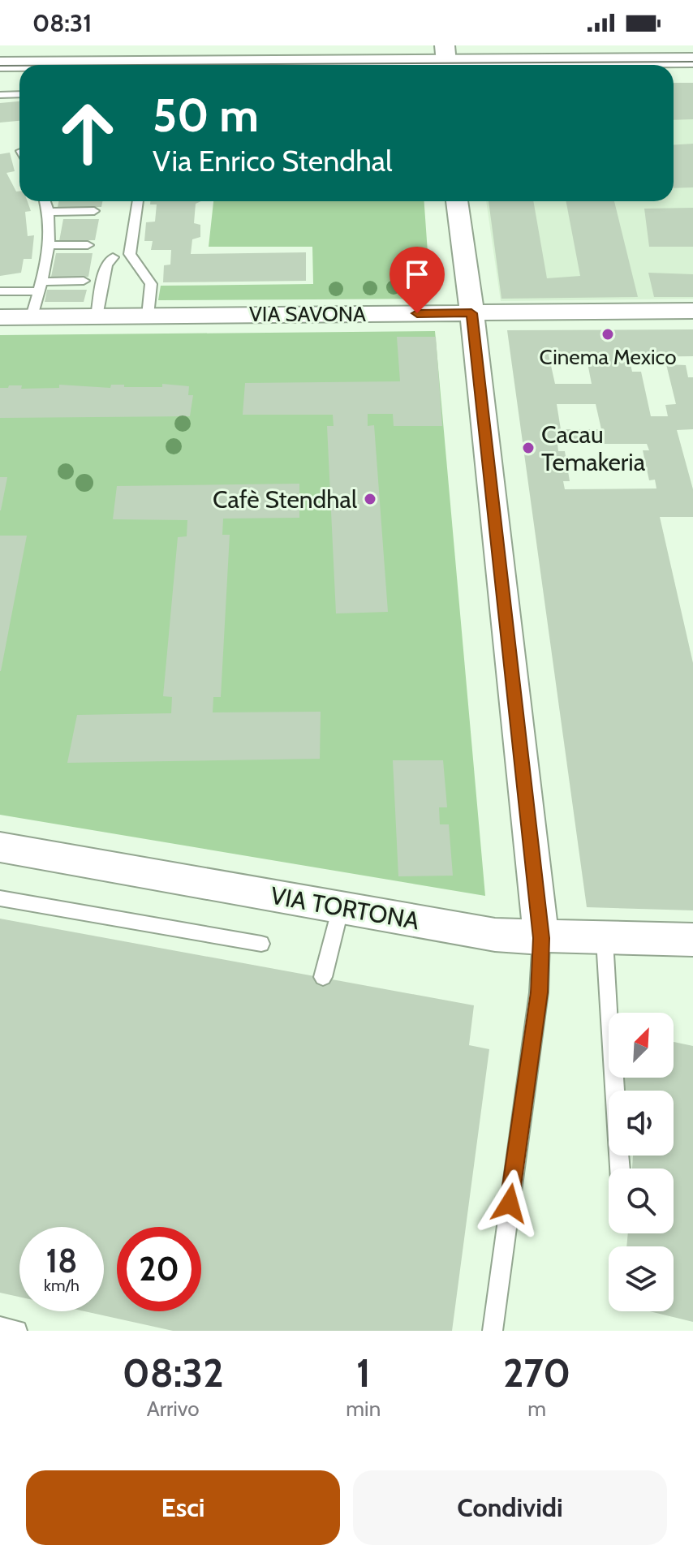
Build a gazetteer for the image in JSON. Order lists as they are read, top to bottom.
{
  "streets": {
    "street": ["VIA SAVONA", "VIA TORTONA"]
  },
  "places": ["Cinema Mexico", "Cacau Temakeria", "Cafè Stendhal"],
  "north": "top right",
  "page": {
    "status": "08:31",
    "turn": ["50 m", "Via Enrico Stendhal"],
    "speed": "18 km/h",
    "limit": "20",
    "eta": [
      "08:32",
      "Arrivo",
      "1",
      "min",
      "270",
      "m"
    ],
    "buttons": ["Esci", "Condividi"]
  }
}
